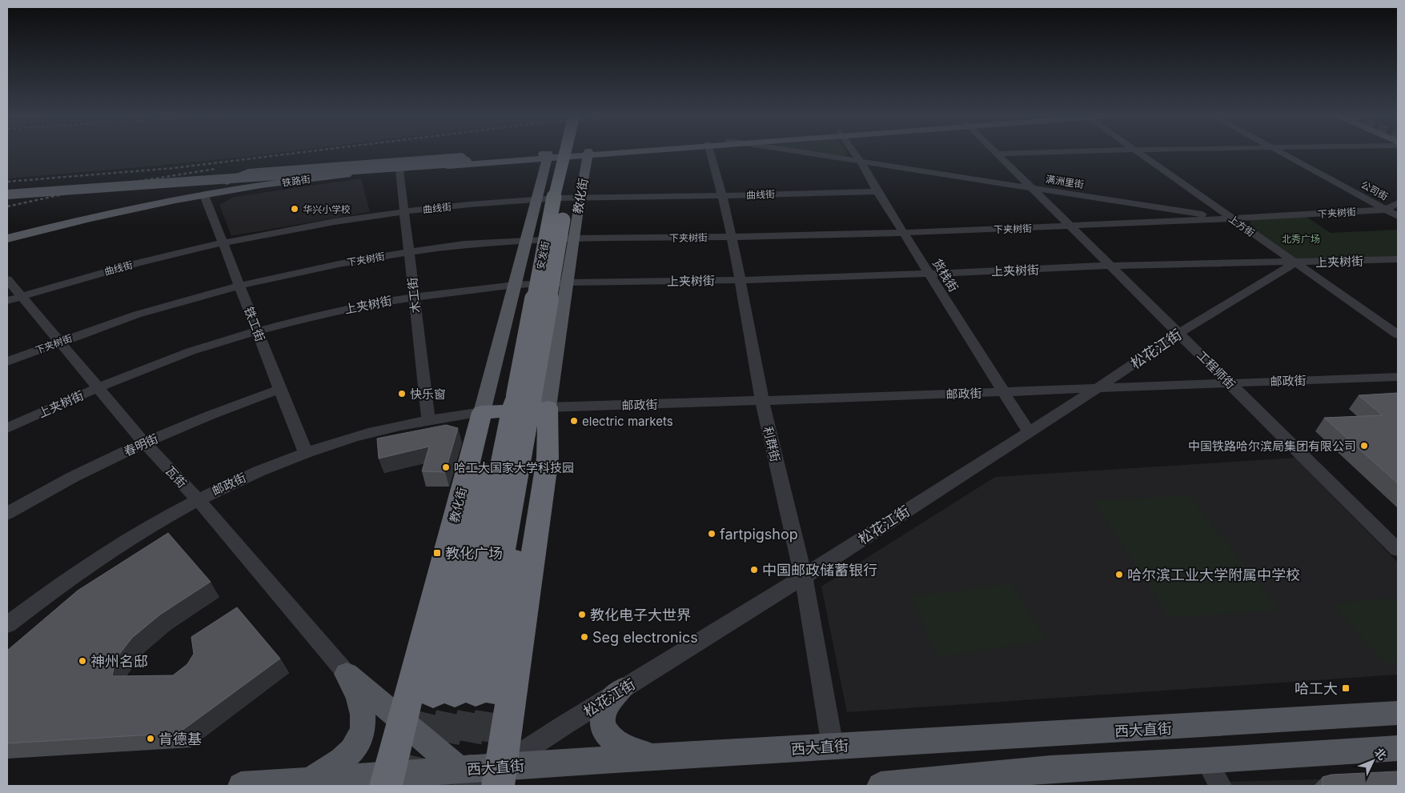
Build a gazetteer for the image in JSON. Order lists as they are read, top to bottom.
{
  "streets": {
    "highway": ["教化街", "安发街"],
    "main road": ["铁路街", "西大直街"],
    "street": [
      "满洲里街",
      "公司街",
      "曲线街",
      "下夹树街",
      "上方街",
      "上夹树街",
      "货栈街",
      "木工街",
      "铁工街",
      "松花江街",
      "工程师街",
      "邮政街",
      "利群街",
      "春明街",
      "瓦街"
    ]
  },
  "crossings": [
    ["铁路街", "教化街"],
    ["铁路街", "铁工街"],
    ["满洲里街", "下夹树街"],
    ["满洲里街", "上方街"],
    ["满洲里街", "货栈街"],
    ["满洲里街", "工程师街"],
    ["公司街", "下夹树街"],
    ["曲线街", "教化街"],
    ["曲线街", "货栈街"],
    ["曲线街", "木工街"],
    ["曲线街", "铁工街"],
    ["曲线街", "利群街"],
    ["曲线街", "瓦街"],
    ["教化街", "下夹树街"],
    ["教化街", "安发街"],
    ["教化街", "上夹树街"],
    ["教化街", "松花江街"],
    ["教化街", "邮政街"],
    ["教化街", "西大直街"],
    ["下夹树街", "上方街"],
    ["下夹树街", "货栈街"],
    ["下夹树街", "木工街"],
    ["下夹树街", "铁工街"],
    ["下夹树街", "工程师街"],
    ["下夹树街", "利群街"],
    ["下夹树街", "瓦街"],
    ["上方街", "上夹树街"],
    ["上方街", "松花江街"],
    ["安发街", "邮政街"],
    ["上夹树街", "货栈街"],
    ["上夹树街", "木工街"],
    ["上夹树街", "铁工街"],
    ["上夹树街", "松花江街"],
    ["上夹树街", "工程师街"],
    ["上夹树街", "利群街"],
    ["上夹树街", "瓦街"],
    ["货栈街", "松花江街"],
    ["货栈街", "邮政街"],
    ["木工街", "邮政街"],
    ["铁工街", "邮政街"],
    ["铁工街", "春明街"],
    ["松花江街", "工程师街"],
    ["松花江街", "邮政街"],
    ["松花江街", "利群街"],
    ["松花江街", "西大直街"],
    ["工程师街", "邮政街"],
    ["邮政街", "利群街"],
    ["邮政街", "瓦街"],
    ["利群街", "西大直街"],
    ["春明街", "瓦街"]
  ],
  "parks": ["北秀广场"],
  "places": {
    "other": [
      "华兴小学校",
      "快乐窗",
      "electric markets",
      "中国铁路哈尔滨局集团有限公司",
      "哈工大国家大学科技园",
      "fartpigshop",
      "中国邮政储蓄银行",
      "哈尔滨工业大学附属中学校",
      "教化电子大世界",
      "Seg electronics",
      "神州名邸",
      "肯德基"
    ],
    "transit": ["教化广场", "哈工大"]
  },
  "north": "top right"
}
